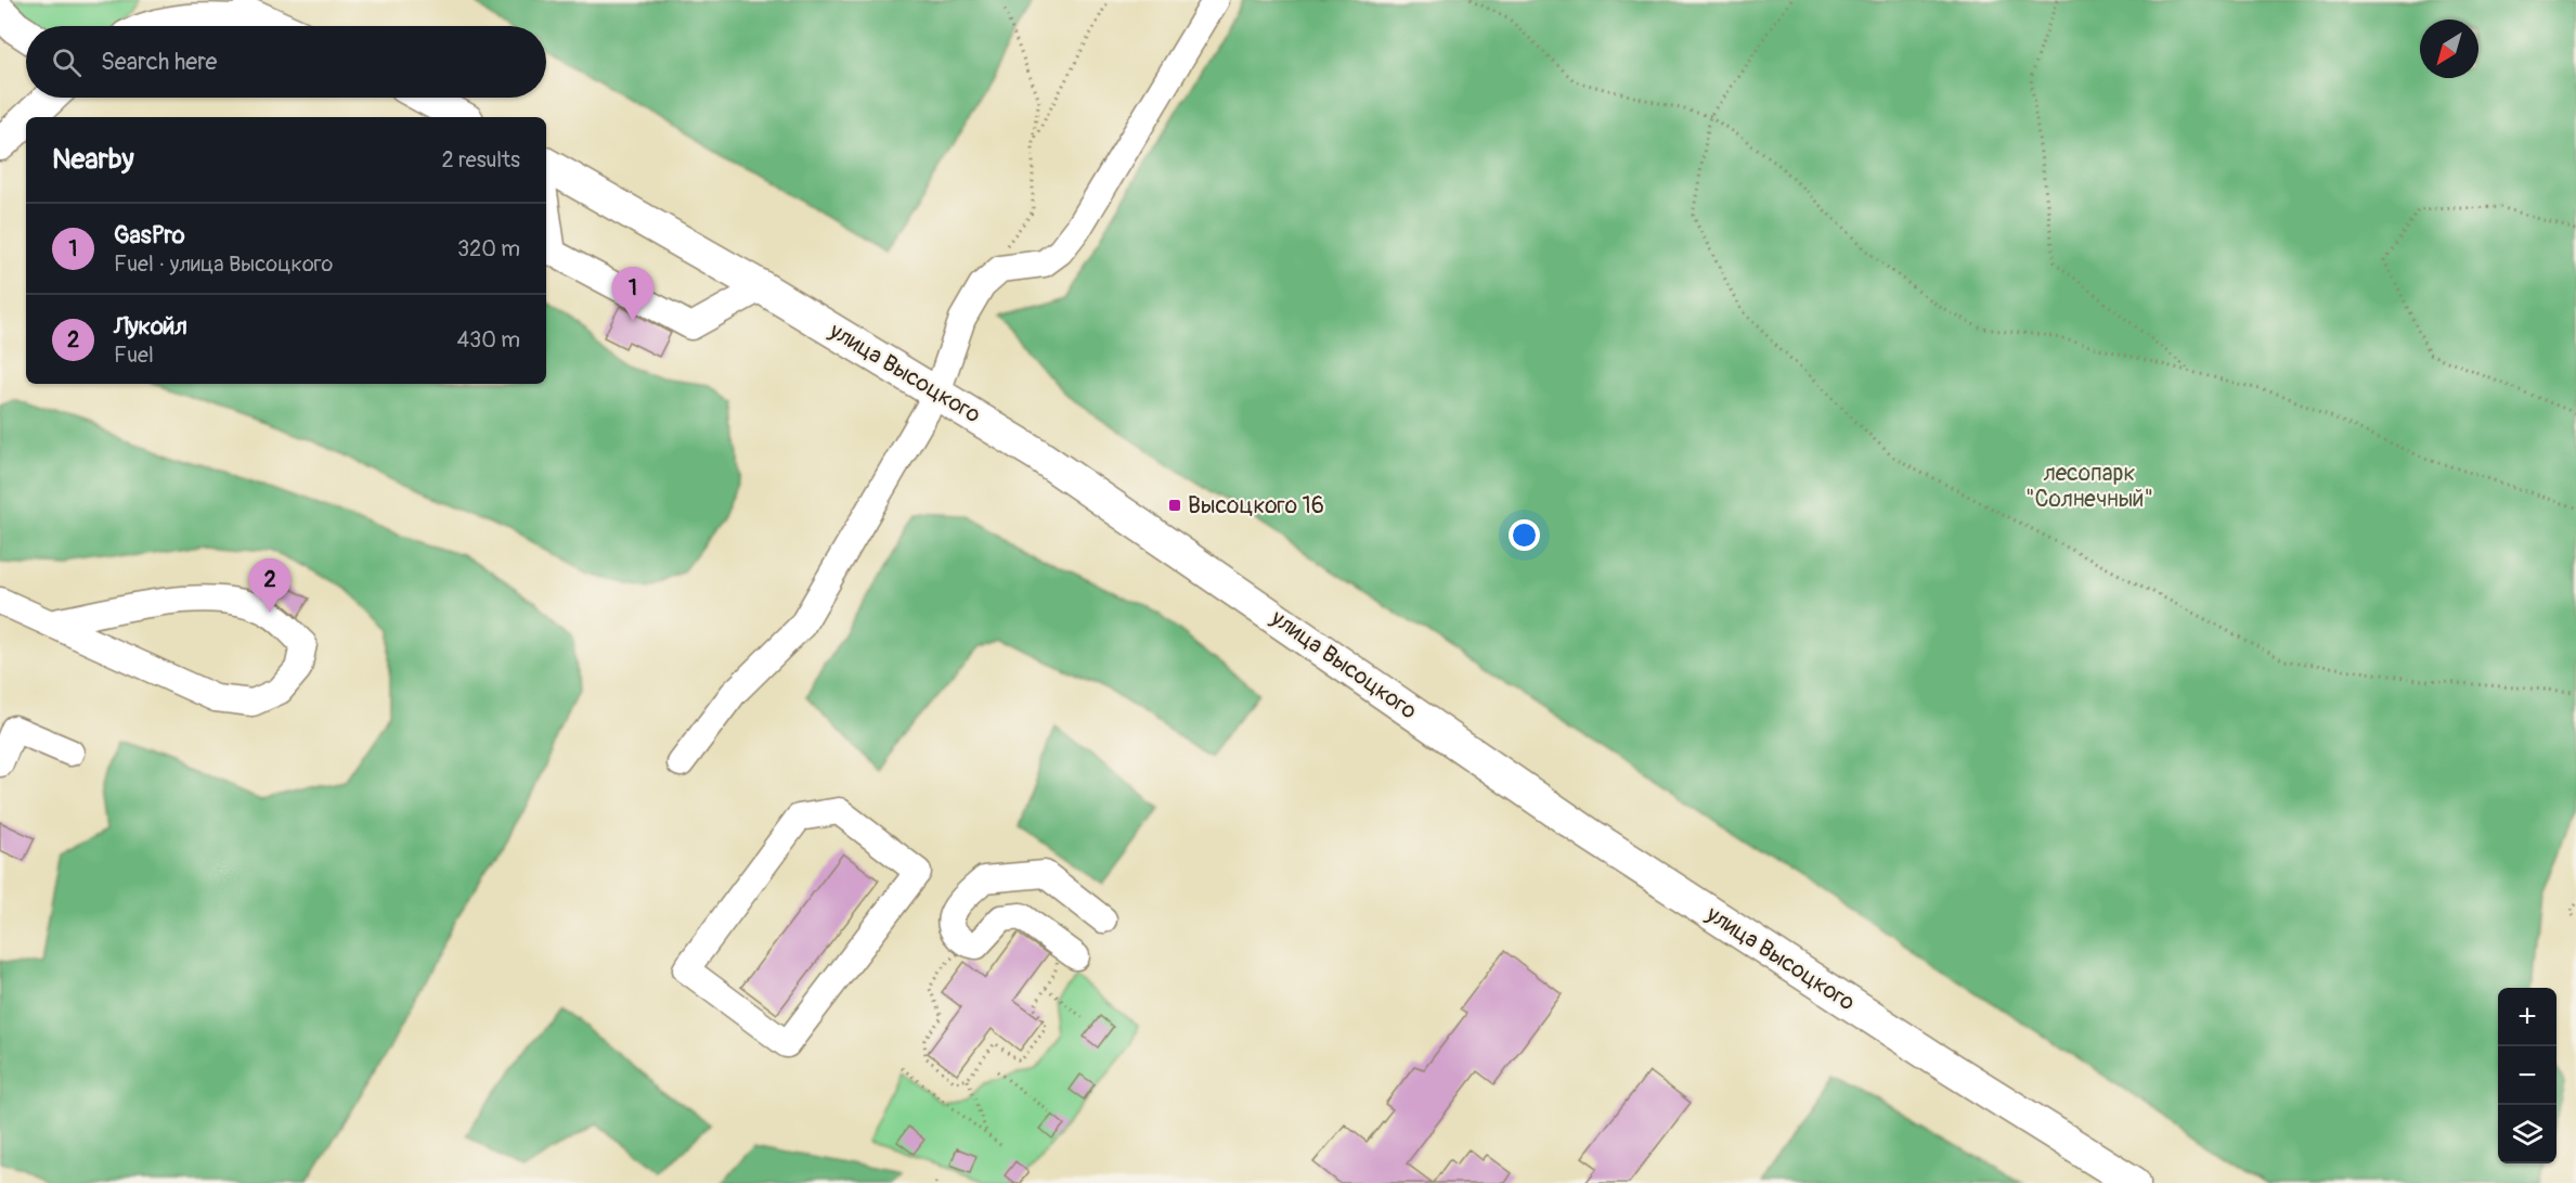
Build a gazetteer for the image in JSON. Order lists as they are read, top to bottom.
{
  "streets": {
    "main road": ["улица Высоцкого"]
  },
  "parks": ["лесопарк \"Солнечный\""],
  "places": {
    "transit": ["Высоцкого 16"]
  },
  "north": "bottom left",
  "page": {
    "search": "Search here",
    "heading": ["Nearby", "2 results"],
    "list": [
      {
        "mark": "1",
        "name": "GasPro",
        "note": "Fuel · улица Высоцкого",
        "value": "320 m"
      },
      {
        "mark": "2",
        "name": "Лукойл",
        "note": "Fuel",
        "value": "430 m"
      }
    ],
    "pins": ["1", "2"],
    "map_buttons": ["+", "−"]
  }
}
